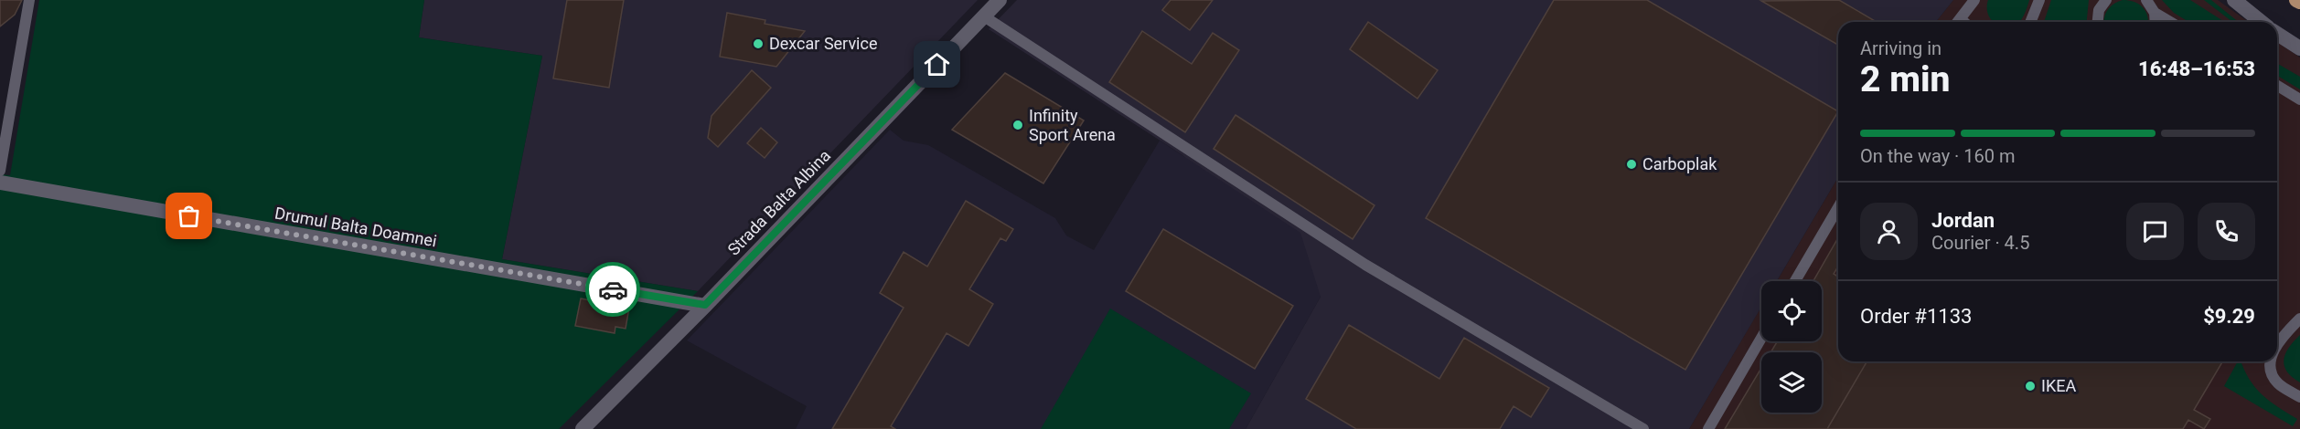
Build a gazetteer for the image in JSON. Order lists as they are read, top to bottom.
{
  "streets": {
    "street": ["Strada Balta Albina", "Drumul Balta Doamnei"]
  },
  "crossings": [
    ["Strada Balta Albina", "Drumul Balta Doamnei"]
  ],
  "places": [
    "Dexcar Service",
    "Infinity Sport Arena",
    "Carboplak",
    "IKEA"
  ],
  "page": {
    "heading": ["2 min", "Arriving in", "16:48–16:53"],
    "panel": [
      "Jordan",
      "Courier · 4.5",
      "Order #1133",
      "$9.29"
    ],
    "bar": "On the way · 160 m"
  }
}
